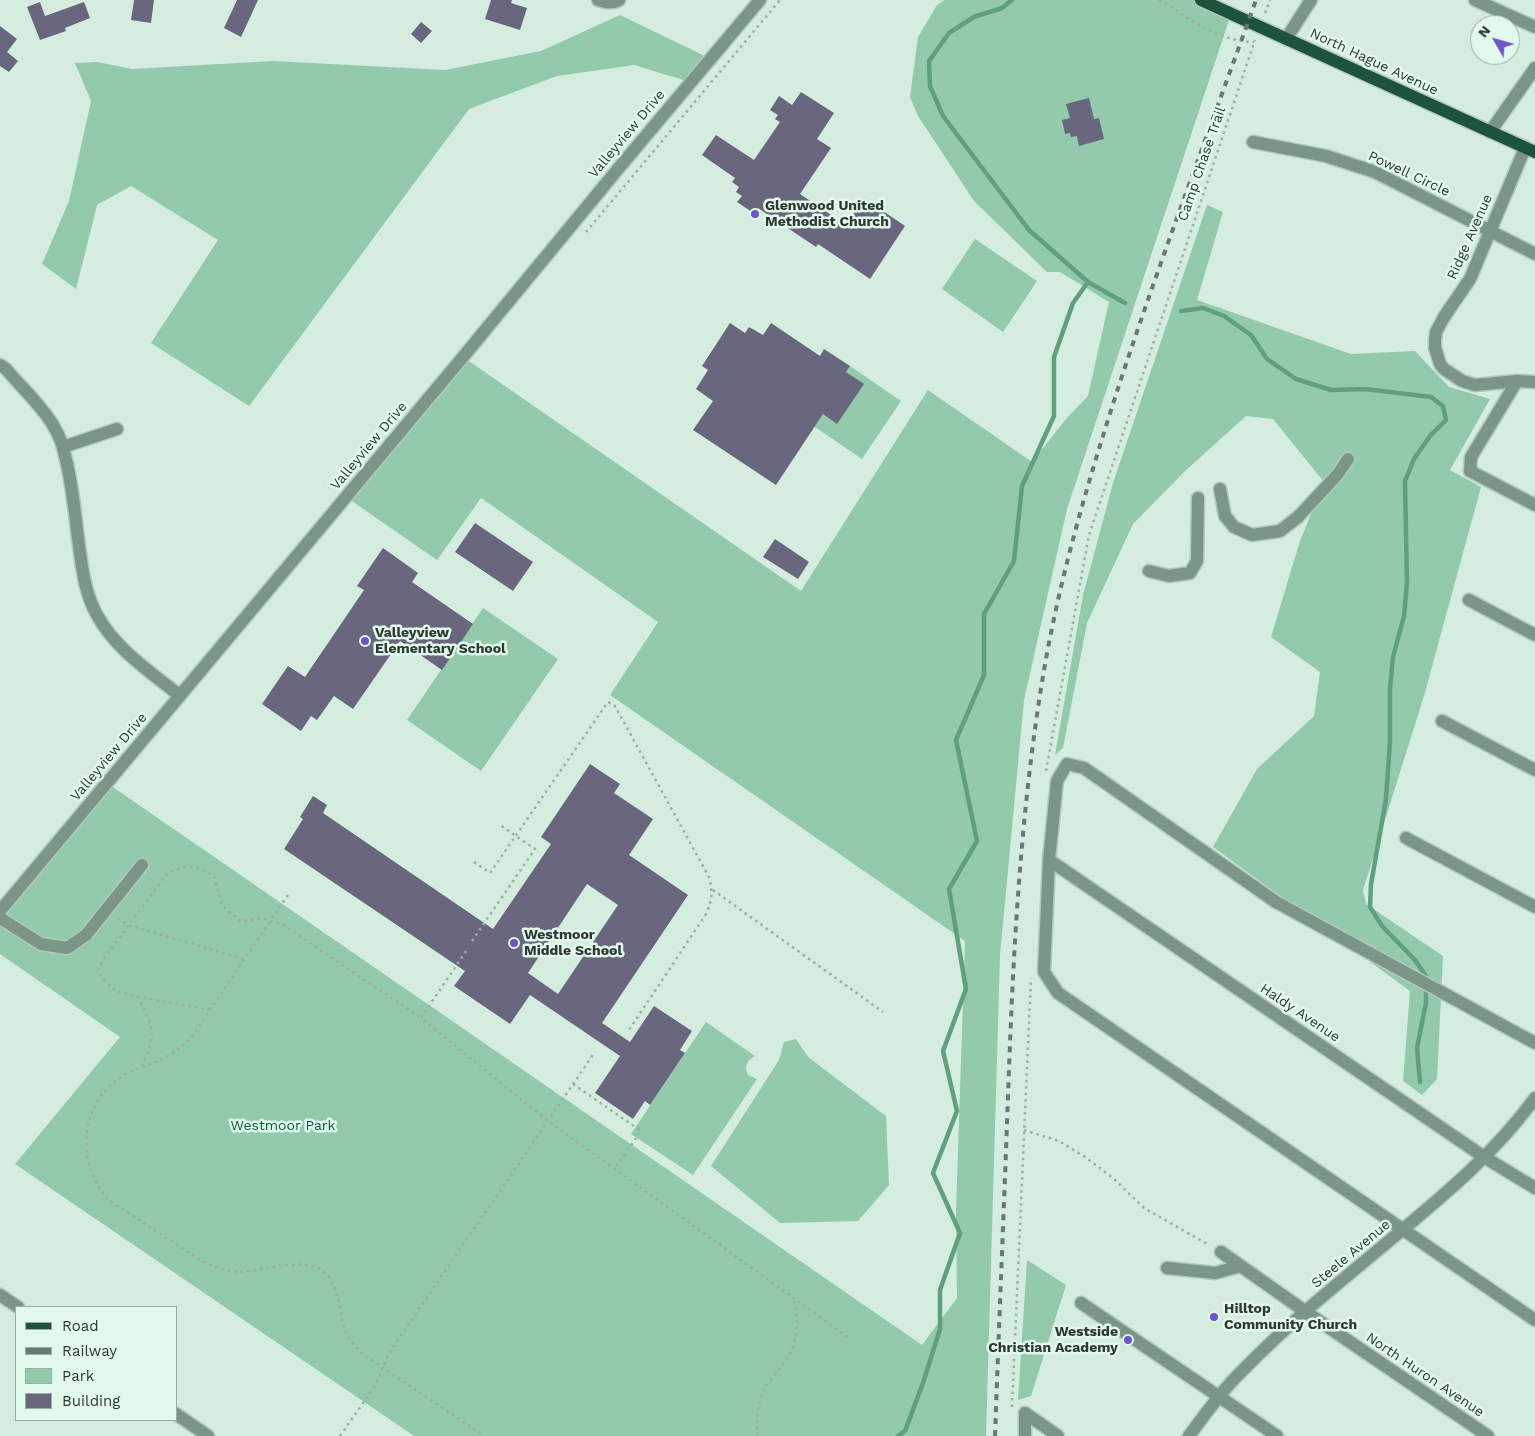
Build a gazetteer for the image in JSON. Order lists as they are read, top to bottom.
{
  "streets": {
    "main road": ["North Hague Avenue"],
    "street": [
      "Valleyview Drive",
      "Powell Circle",
      "Ridge Avenue",
      "Haldy Avenue",
      "Steele Avenue",
      "North Huron Avenue"
    ],
    "path": ["Camp Chase Trail"]
  },
  "crossings": [
    ["North Hague Avenue", "Camp Chase Trail"],
    ["North Hague Avenue", "Ridge Avenue"],
    ["Powell Circle", "Ridge Avenue"],
    ["Haldy Avenue", "Steele Avenue"],
    ["Steele Avenue", "North Huron Avenue"]
  ],
  "parks": ["Westmoor Park"],
  "places": [
    "Glenwood United Methodist Church",
    "Valleyview Elementary School",
    "Westmoor Middle School",
    "Hilltop Community Church",
    "Westside Christian Academy"
  ],
  "legend": [
    "Road",
    "Railway",
    "Park",
    "Building"
  ],
  "north": "top left"
}
